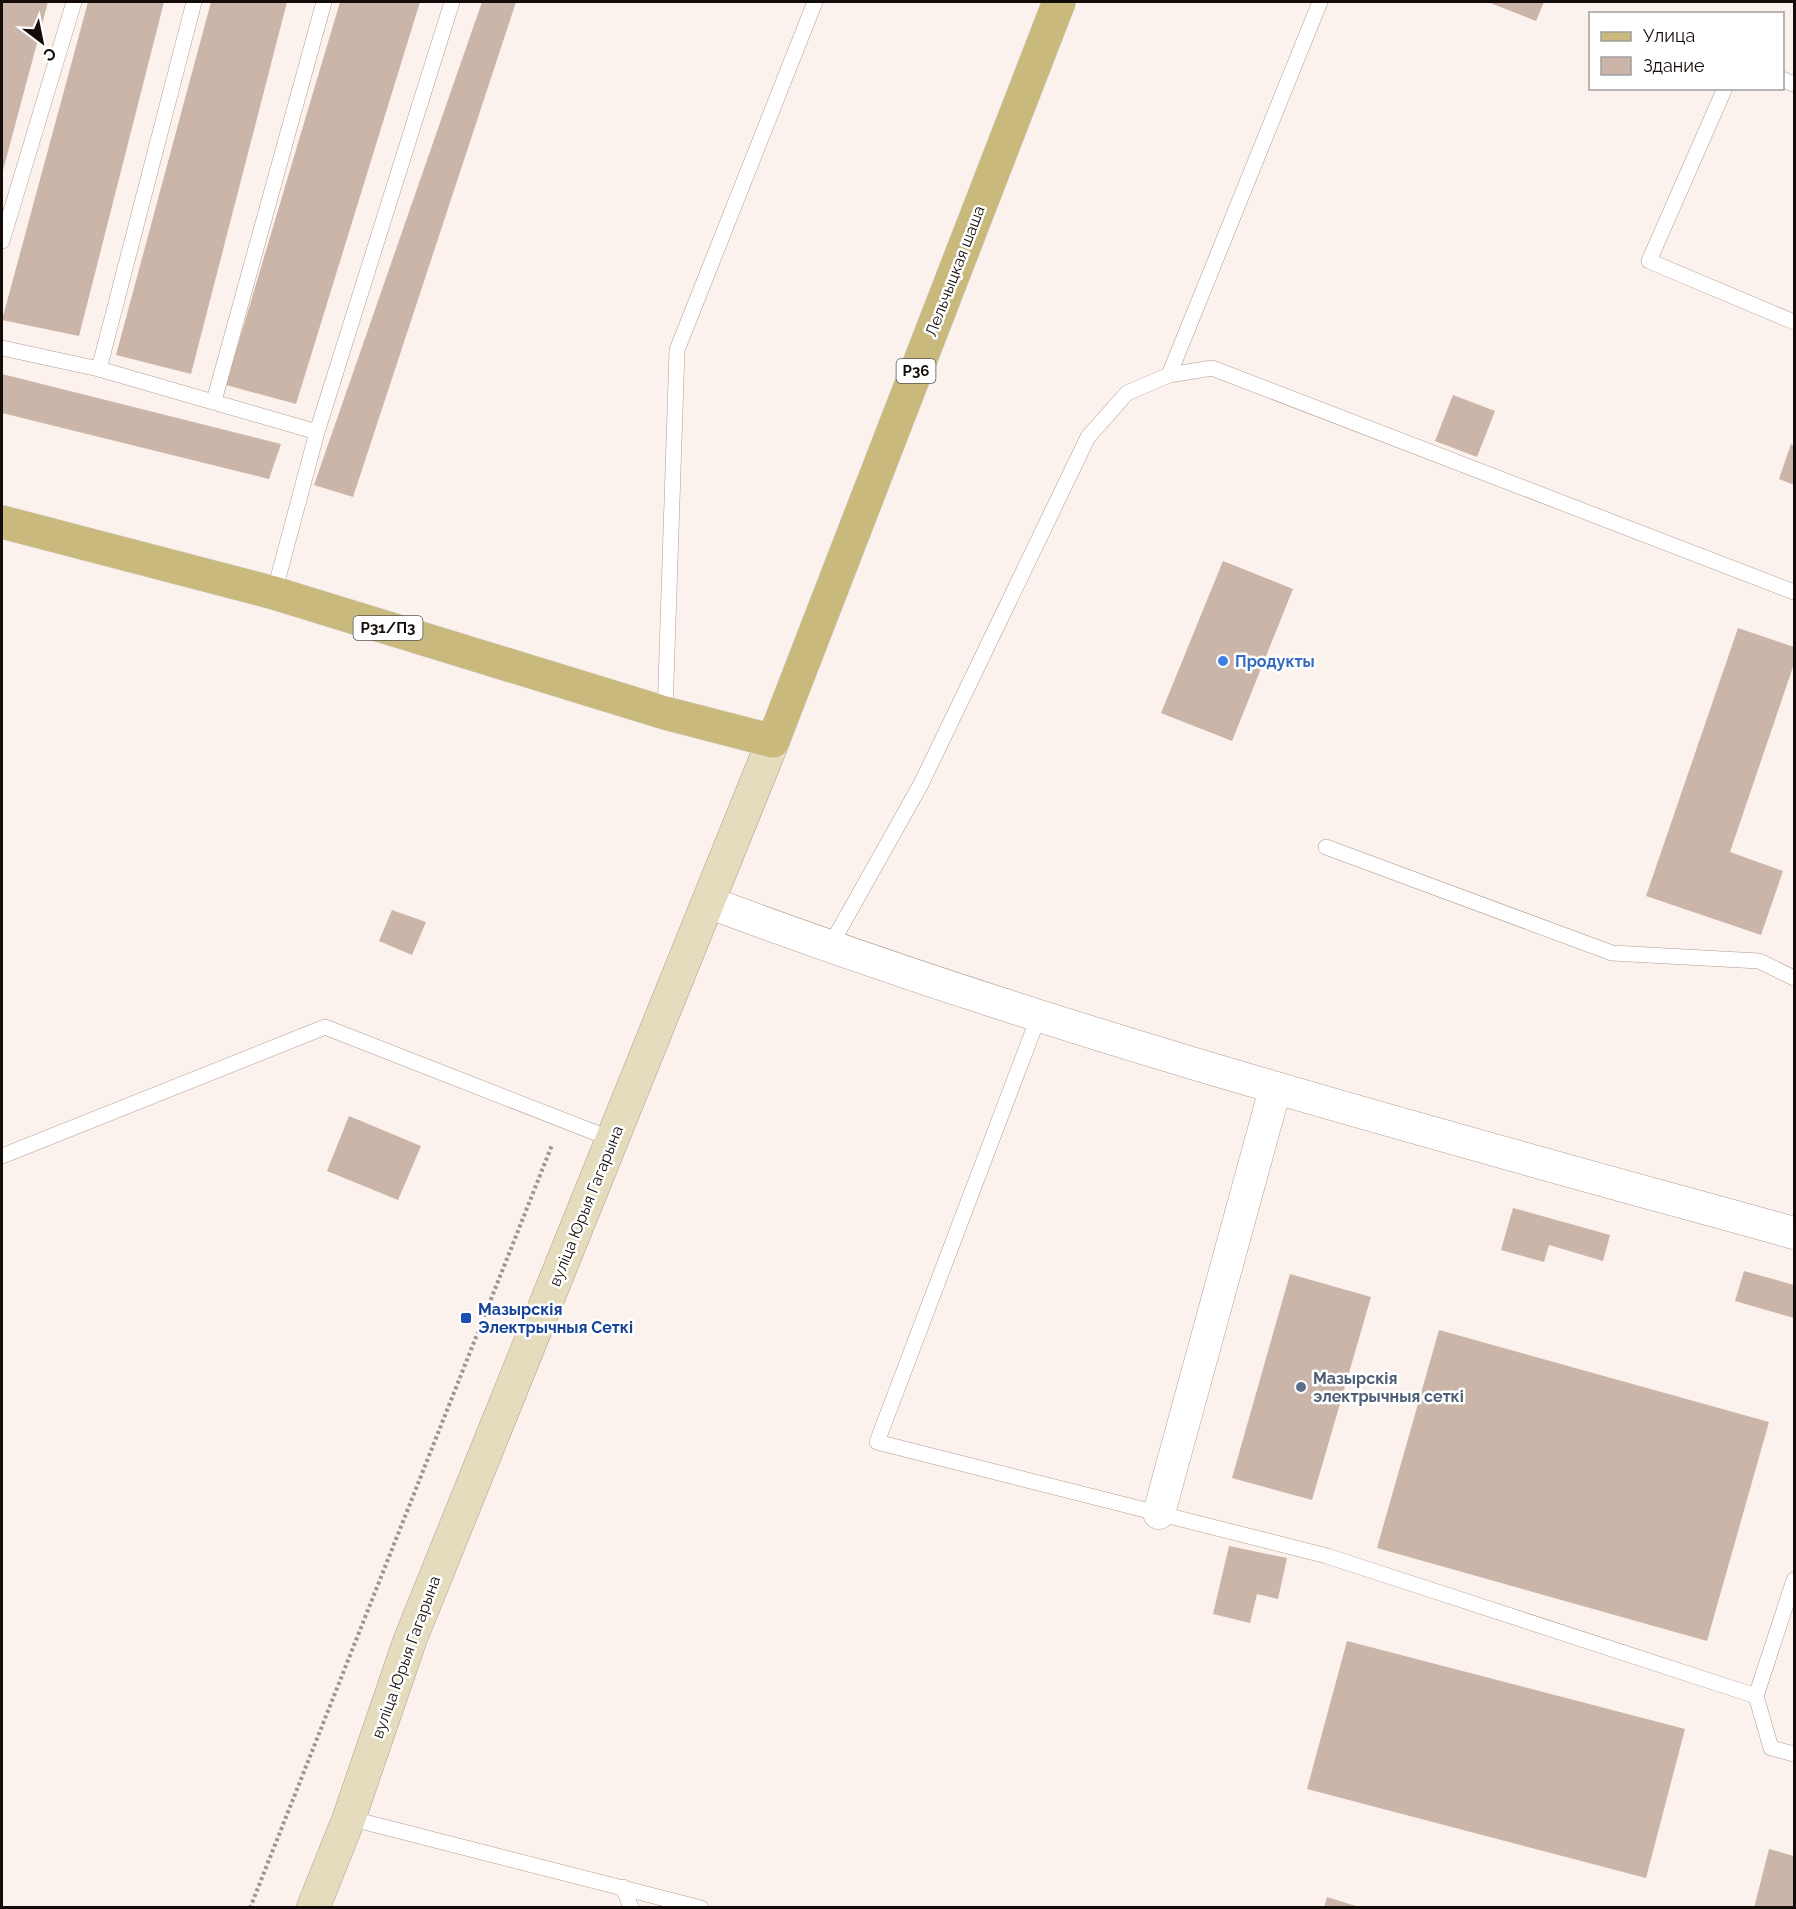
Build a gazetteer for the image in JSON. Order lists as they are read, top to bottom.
{
  "streets": {
    "main road": [
      "Лельчыцкая шаша",
      "Р36",
      "Р31/П3",
      "вуліца Юрыя Гагарына"
    ]
  },
  "crossings": [
    ["Лельчыцкая шаша", "Р31/П3"],
    ["Лельчыцкая шаша", "вуліца Юрыя Гагарына"],
    ["Р31/П3", "вуліца Юрыя Гагарына"]
  ],
  "places": {
    "other": ["Продукты", "Мазырскія электрычныя сеткі"],
    "transit": ["Мазырскія Электрычныя Сеткі"]
  },
  "legend": ["Улица", "Здание"],
  "north": "bottom right"
}
